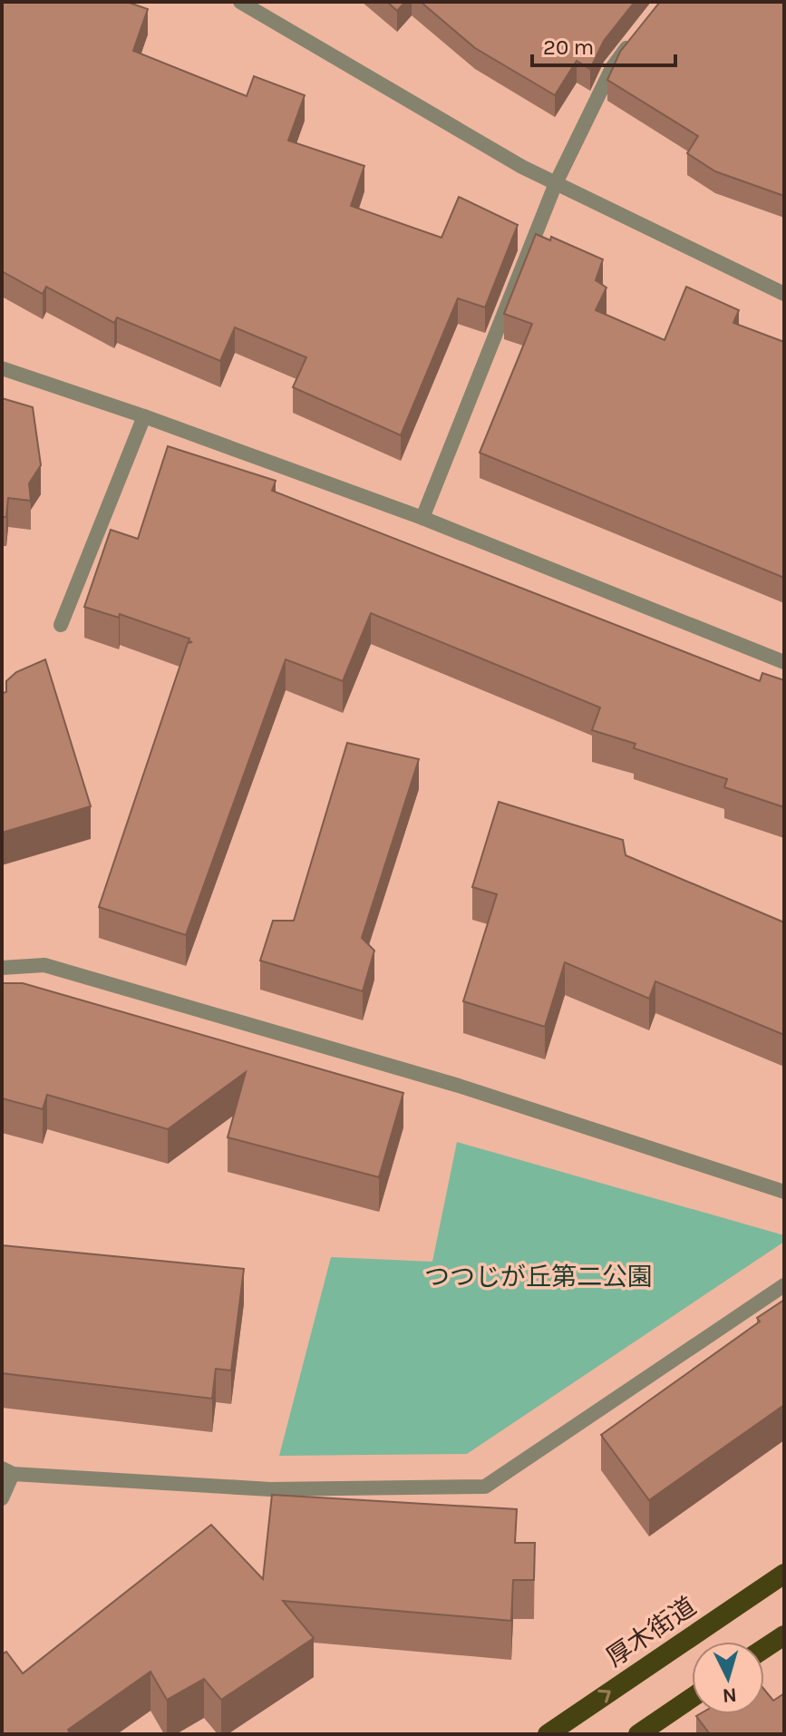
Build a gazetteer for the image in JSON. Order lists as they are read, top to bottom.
{
  "streets": {
    "highway": ["厚木街道"]
  },
  "parks": ["つつじが丘第二公園"],
  "scale_bar": "20 m",
  "north": "bottom"
}
